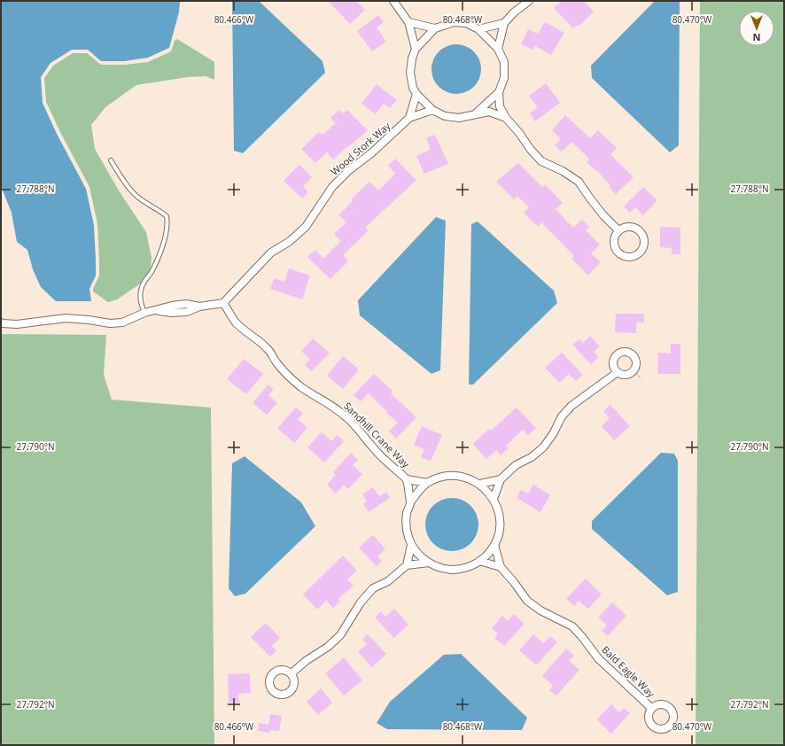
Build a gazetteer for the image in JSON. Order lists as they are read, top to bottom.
{
  "streets": {
    "street": ["Wood Stork Way", "Sandhill Crane Way", "Bald Eagle Way"]
  },
  "crossings": [
    ["Wood Stork Way", "Sandhill Crane Way"],
    ["Sandhill Crane Way", "Bald Eagle Way"]
  ],
  "north": "bottom",
  "coordinates": [
    "80.466°W",
    "80.468°W",
    "80.470°W",
    "27.788°N",
    "27.790°N",
    "27.792°N"
  ]
}
